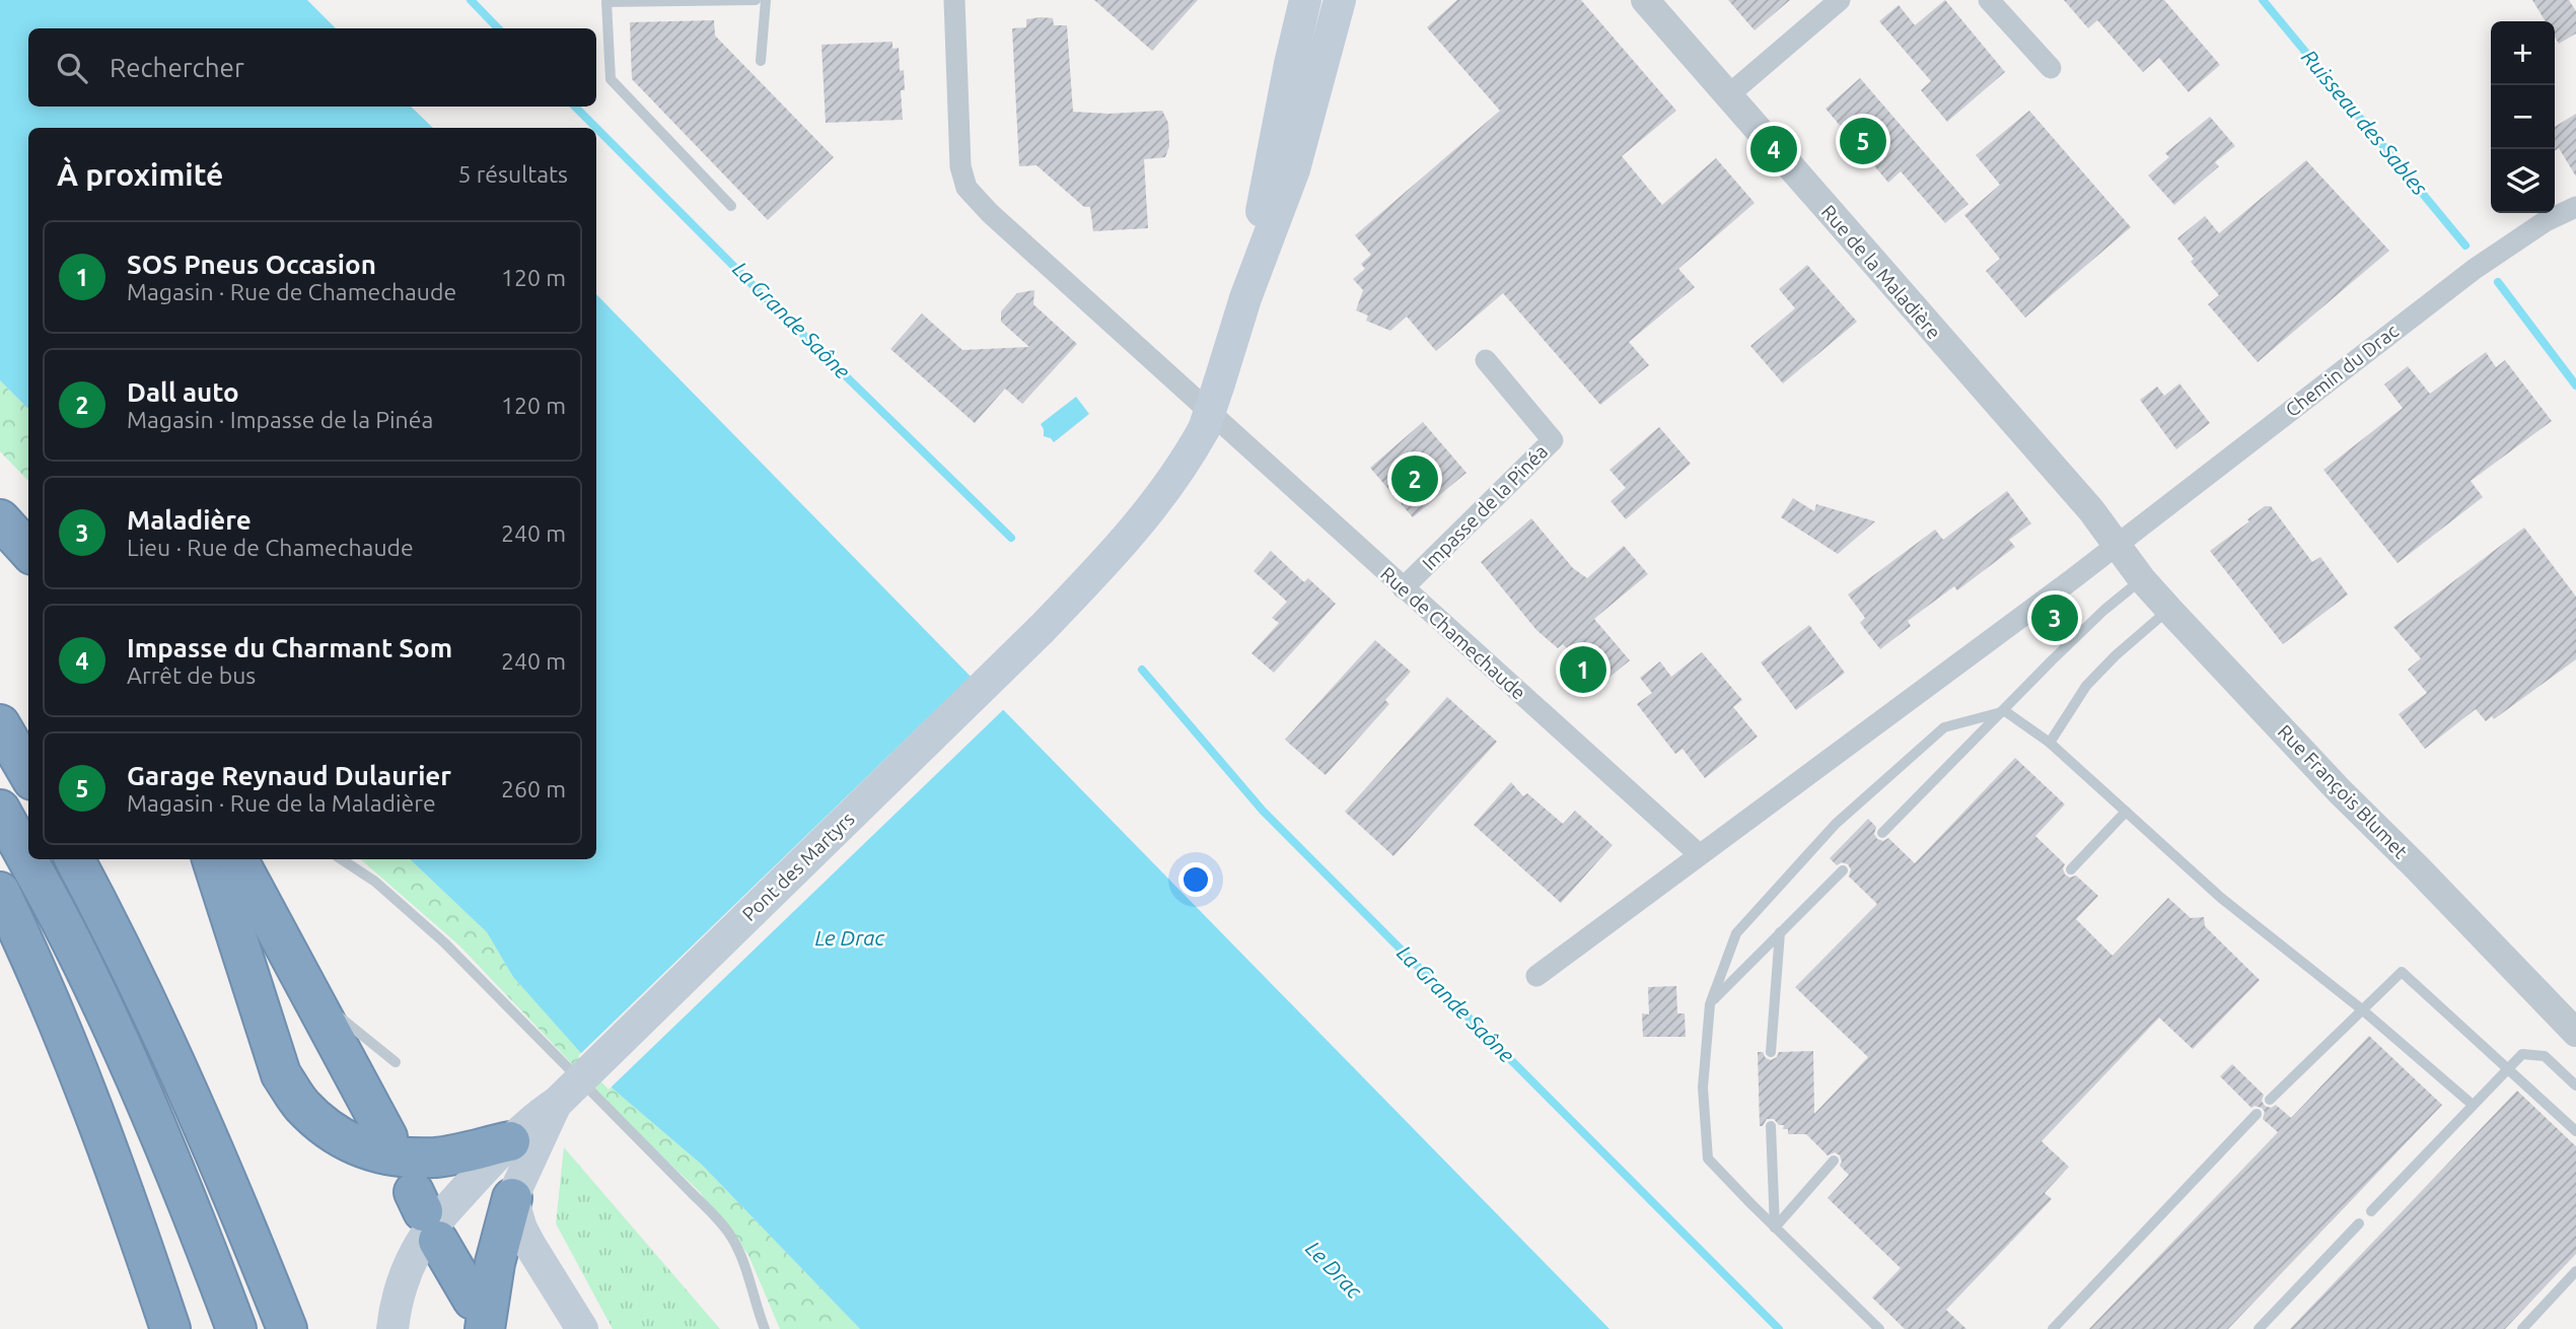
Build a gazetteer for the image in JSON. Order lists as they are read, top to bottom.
{
  "streets": {
    "main road": ["Pont des Martyrs"],
    "street": [
      "Rue de la Maladière",
      "Chemin du Drac",
      "Impasse de la Pinéa",
      "Rue de Chamechaude",
      "Rue François Blumet"
    ]
  },
  "crossings": [
    ["Rue de la Maladière", "Chemin du Drac"],
    ["Rue de la Maladière", "Rue François Blumet"],
    ["Chemin du Drac", "Rue François Blumet"],
    ["Impasse de la Pinéa", "Rue de Chamechaude"]
  ],
  "water": ["Ruisseau des Sables", "La Grande Saône", "Le Drac"],
  "page": {
    "map_buttons": ["+", "−"],
    "search": "Rechercher",
    "pins": [
      "5",
      "4",
      "2",
      "3",
      "1"
    ],
    "heading": ["À proximité", "5 résultats"],
    "list": [
      {
        "mark": "1",
        "name": "SOS Pneus Occasion",
        "note": "Magasin · Rue de Chamechaude",
        "value": "120 m"
      },
      {
        "mark": "2",
        "name": "Dall auto",
        "note": "Magasin · Impasse de la Pinéa",
        "value": "120 m"
      },
      {
        "mark": "3",
        "name": "Maladière",
        "note": "Lieu · Rue de Chamechaude",
        "value": "240 m"
      },
      {
        "mark": "4",
        "name": "Impasse du Charmant Som",
        "note": "Arrêt de bus",
        "value": "240 m"
      },
      {
        "mark": "5",
        "name": "Garage Reynaud Dulaurier",
        "note": "Magasin · Rue de la Maladière",
        "value": "260 m"
      }
    ]
  }
}
